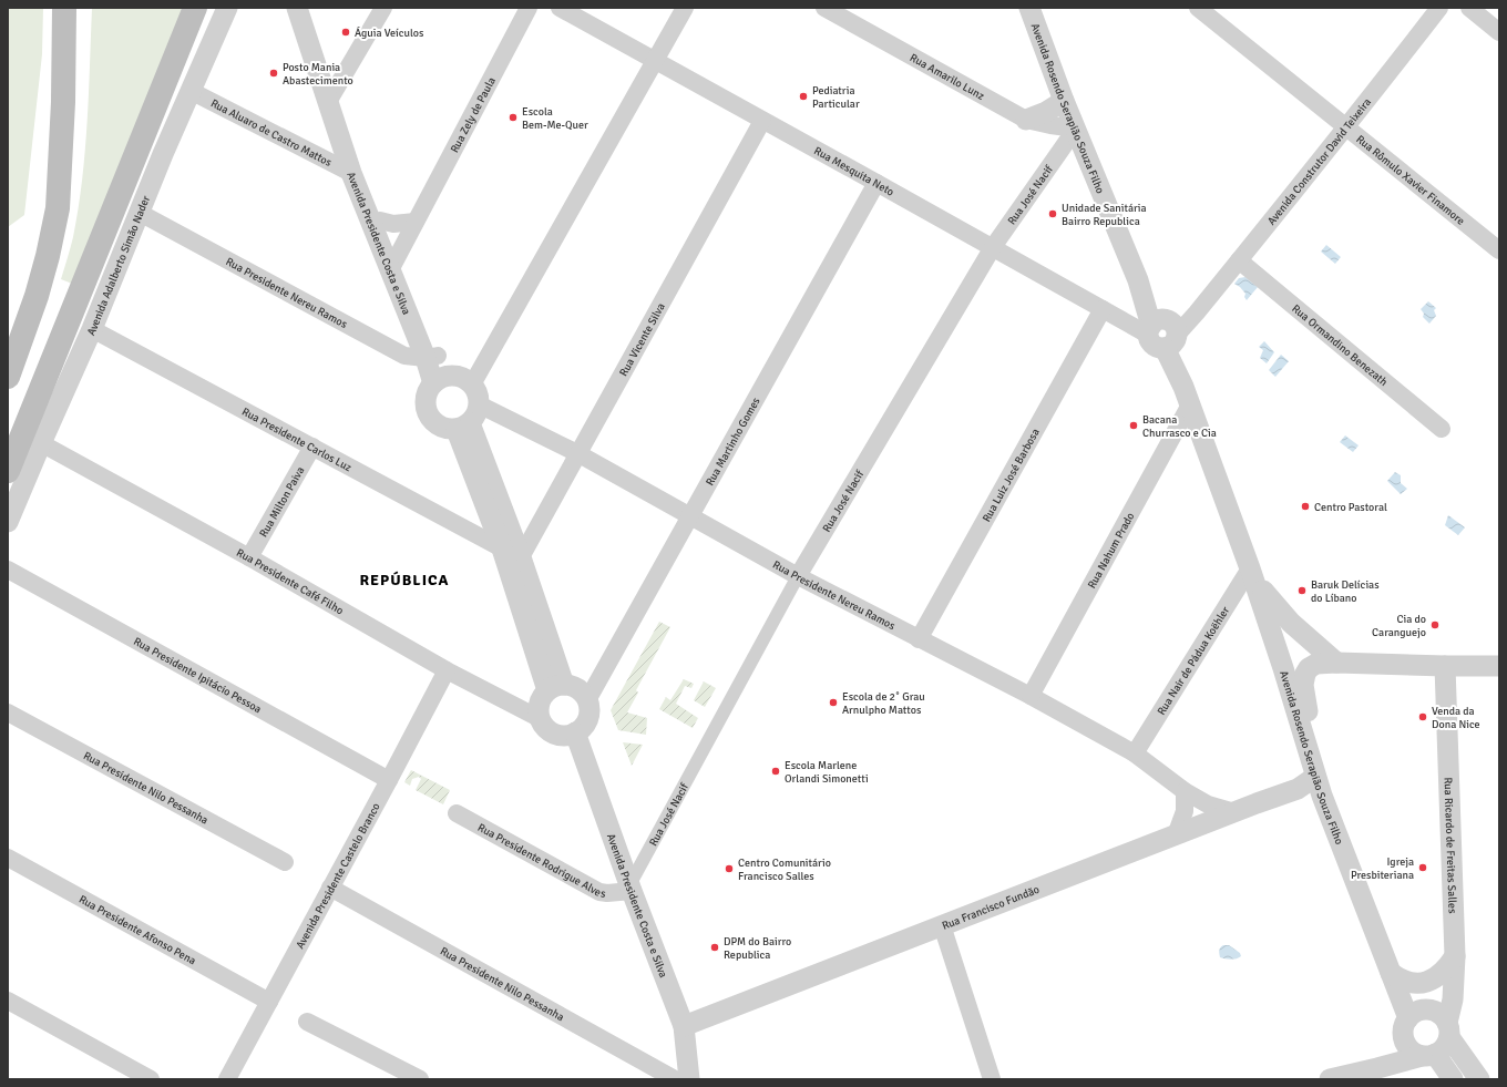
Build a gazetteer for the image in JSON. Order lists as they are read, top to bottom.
{
  "streets": {
    "street": [
      "Rua Amarilo Lunz",
      "Avenida Rosendo Serapião Souza Filho",
      "Rua Zely de Paula",
      "Rua Aluaro de Castro Mattos",
      "Avenida Construtor David Teixeira",
      "Rua Mesquita Neto",
      "Rua Rômulo Xavier Finamore",
      "Rua José Nacif",
      "Avenida Presidente Costa e Silva",
      "Avenida Adalberto Simão Nader",
      "Rua Presidente Nereu Ramos",
      "Rua Vicente Silva",
      "Rua Ormandino Benezath",
      "Rua Presidente Carlos Luz",
      "Rua Martinho Gomes",
      "Rua Luiz José Barbosa",
      "Rua Milton Paiva",
      "Rua Nahum Prado",
      "Rua Presidente Café Filho",
      "Rua Nair de Pádua Koëhler",
      "Rua Presidente Ipitácio Pessoa",
      "Rua Presidente Nilo Pessanha",
      "Rua Ricardo de Freitas Salles",
      "Rua Presidente Rodrigue Alves",
      "Avenida Presidente Castelo Branco",
      "Rua Francisco Fundão",
      "Rua Presidente Afonso Pena"
    ]
  },
  "crossings": [
    ["Rua Amarilo Lunz", "Avenida Rosendo Serapião Souza Filho"],
    ["Rua Amarilo Lunz", "Rua José Nacif"],
    ["Avenida Rosendo Serapião Souza Filho", "Avenida Construtor David Teixeira"],
    ["Avenida Rosendo Serapião Souza Filho", "Rua Mesquita Neto"],
    ["Avenida Rosendo Serapião Souza Filho", "Rua José Nacif"],
    ["Avenida Rosendo Serapião Souza Filho", "Rua Nahum Prado"],
    ["Avenida Rosendo Serapião Souza Filho", "Rua Nair de Pádua Koëhler"],
    ["Avenida Rosendo Serapião Souza Filho", "Rua Ricardo de Freitas Salles"],
    ["Avenida Rosendo Serapião Souza Filho", "Rua Francisco Fundão"],
    ["Rua Zely de Paula", "Avenida Presidente Costa e Silva"],
    ["Rua Aluaro de Castro Mattos", "Avenida Presidente Costa e Silva"],
    ["Rua Aluaro de Castro Mattos", "Avenida Adalberto Simão Nader"],
    ["Avenida Construtor David Teixeira", "Rua Mesquita Neto"],
    ["Avenida Construtor David Teixeira", "Rua Rômulo Xavier Finamore"],
    ["Avenida Construtor David Teixeira", "Rua Ormandino Benezath"],
    ["Rua Mesquita Neto", "Rua José Nacif"],
    ["Rua Mesquita Neto", "Rua Vicente Silva"],
    ["Rua Mesquita Neto", "Rua Martinho Gomes"],
    ["Rua Mesquita Neto", "Rua Luiz José Barbosa"],
    ["Rua José Nacif", "Avenida Presidente Costa e Silva"],
    ["Rua José Nacif", "Rua Presidente Nereu Ramos"],
    ["Rua José Nacif", "Rua Presidente Rodrigue Alves"],
    ["Avenida Presidente Costa e Silva", "Rua Presidente Nereu Ramos"],
    ["Avenida Presidente Costa e Silva", "Rua Martinho Gomes"],
    ["Avenida Presidente Costa e Silva", "Rua Presidente Café Filho"],
    ["Avenida Presidente Costa e Silva", "Rua Presidente Rodrigue Alves"],
    ["Avenida Presidente Costa e Silva", "Rua Francisco Fundão"],
    ["Avenida Adalberto Simão Nader", "Rua Presidente Nereu Ramos"],
    ["Avenida Adalberto Simão Nader", "Rua Presidente Carlos Luz"],
    ["Avenida Adalberto Simão Nader", "Rua Presidente Café Filho"],
    ["Rua Presidente Nereu Ramos", "Rua Vicente Silva"],
    ["Rua Presidente Nereu Ramos", "Rua Martinho Gomes"],
    ["Rua Presidente Nereu Ramos", "Rua Luiz José Barbosa"],
    ["Rua Presidente Nereu Ramos", "Rua Nahum Prado"],
    ["Rua Presidente Nereu Ramos", "Rua Nair de Pádua Koëhler"],
    ["Rua Presidente Nereu Ramos", "Rua Francisco Fundão"],
    ["Rua Vicente Silva", "Rua Presidente Carlos Luz"],
    ["Rua Presidente Carlos Luz", "Rua Milton Paiva"],
    ["Rua Martinho Gomes", "Rua Presidente Café Filho"],
    ["Rua Milton Paiva", "Rua Presidente Café Filho"],
    ["Rua Presidente Café Filho", "Avenida Presidente Castelo Branco"],
    ["Rua Presidente Ipitácio Pessoa", "Avenida Presidente Castelo Branco"],
    ["Rua Presidente Nilo Pessanha", "Avenida Presidente Castelo Branco"],
    ["Avenida Presidente Castelo Branco", "Rua Presidente Afonso Pena"]
  ],
  "districts": ["REPÚBLICA"],
  "places": [
    "Águia Veículos",
    "Posto Mania Abastecimento",
    "Pediatria Particular",
    "Escola Bem-Me-Quer",
    "Unidade Sanitária Bairro Republica",
    "Bacana Churrasco e Cia",
    "Centro Pastoral",
    "Baruk Delícias do Líbano",
    "Cia do Caranguejo",
    "Escola de 2˚ Grau Arnulpho Mattos",
    "Venda da Dona Nice",
    "Escola Marlene Orlandi Simonetti",
    "Igreja Presbiteriana",
    "Centro Comunitário Francisco Salles",
    "DPM do Bairro Republica"
  ]
}
